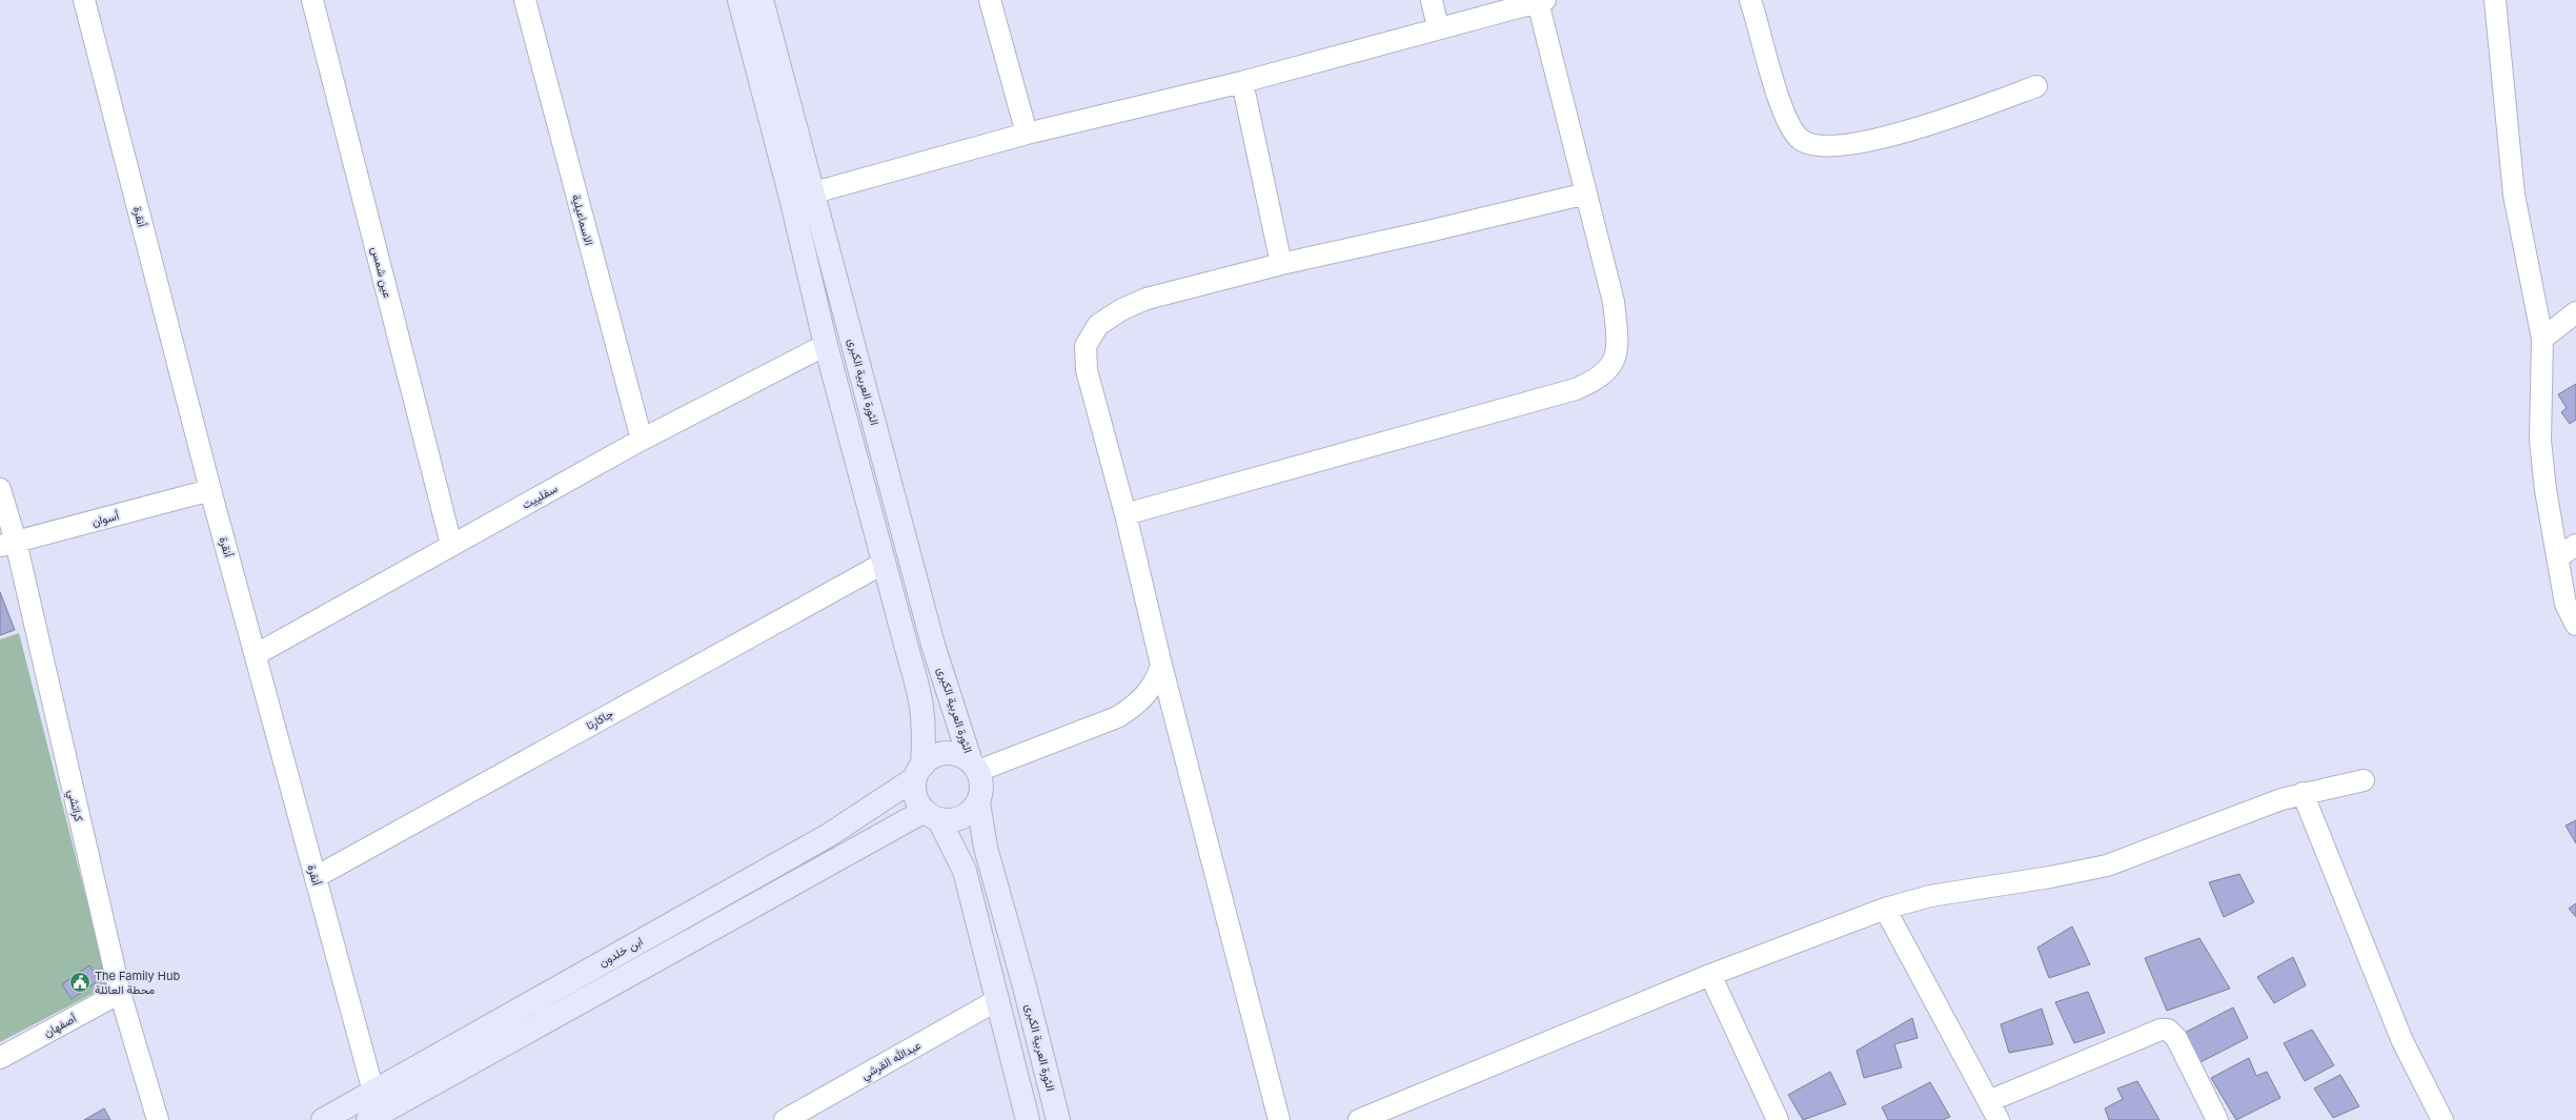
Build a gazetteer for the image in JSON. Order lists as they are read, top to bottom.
{
  "streets": {
    "street": [
      "أنقرة",
      "الاسماعيلية",
      "عين شمس",
      "الثورة العربية الكبرى",
      "سفلييت",
      "أسوان",
      "جاكارتا",
      "كراتشي",
      "ابن خلدون",
      "أصفهان",
      "عبدالله القرشي"
    ]
  },
  "crossings": [
    ["أنقرة", "سفلييت"],
    ["أنقرة", "أسوان"],
    ["أنقرة", "جاكارتا"],
    ["أنقرة", "ابن خلدون"],
    ["الاسماعيلية", "سفلييت"],
    ["عين شمس", "سفلييت"],
    ["الثورة العربية الكبرى", "ابن خلدون"],
    ["أسوان", "كراتشي"],
    ["كراتشي", "أصفهان"]
  ],
  "places": {
    "public building": ["The Family Hub محطة العائلة"]
  }
}
